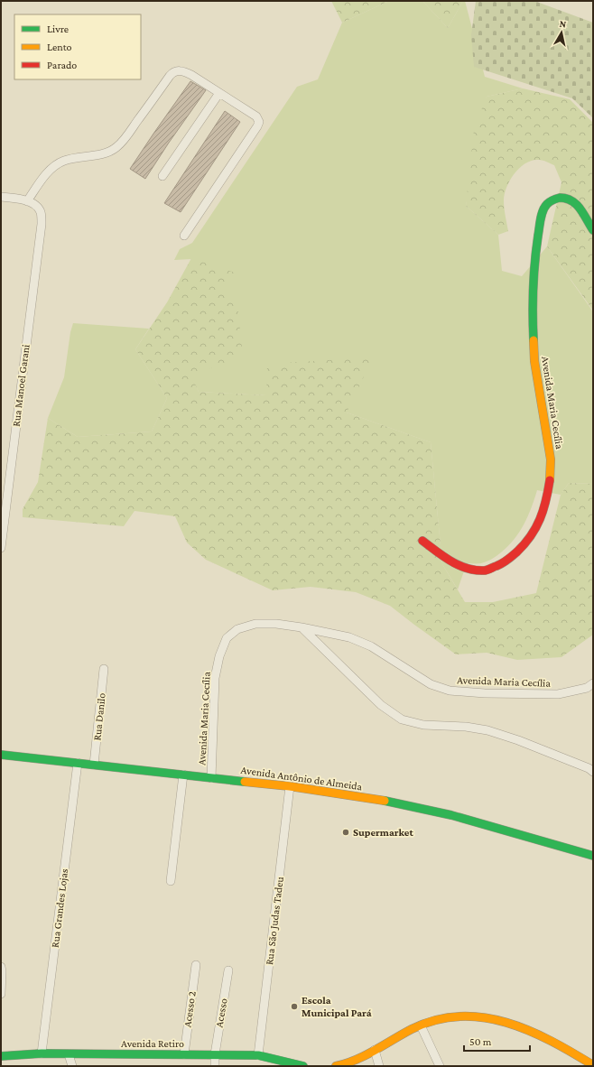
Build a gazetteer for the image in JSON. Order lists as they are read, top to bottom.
{
  "streets": {
    "street": [
      "Rua Manoel Garani",
      "Avenida Maria Cecília",
      "Rua Danilo",
      "Avenida Antônio de Almeida",
      "Rua Grandes Lojas",
      "Rua São Judas Tadeu",
      "Acesso 2",
      "Acesso",
      "Avenida Retiro"
    ]
  },
  "crossings": [
    ["Avenida Maria Cecília", "Avenida Antônio de Almeida"],
    ["Rua Danilo", "Avenida Antônio de Almeida"],
    ["Avenida Antônio de Almeida", "Rua Grandes Lojas"],
    ["Avenida Antônio de Almeida", "Rua São Judas Tadeu"],
    ["Rua Grandes Lojas", "Avenida Retiro"],
    ["Rua São Judas Tadeu", "Avenida Retiro"],
    ["Acesso 2", "Avenida Retiro"],
    ["Acesso", "Avenida Retiro"]
  ],
  "places": ["Supermarket", "Escola Municipal Pará"],
  "legend": ["Livre", "Lento", "Parado"],
  "scale_bar": "50 m",
  "north": "top"
}
